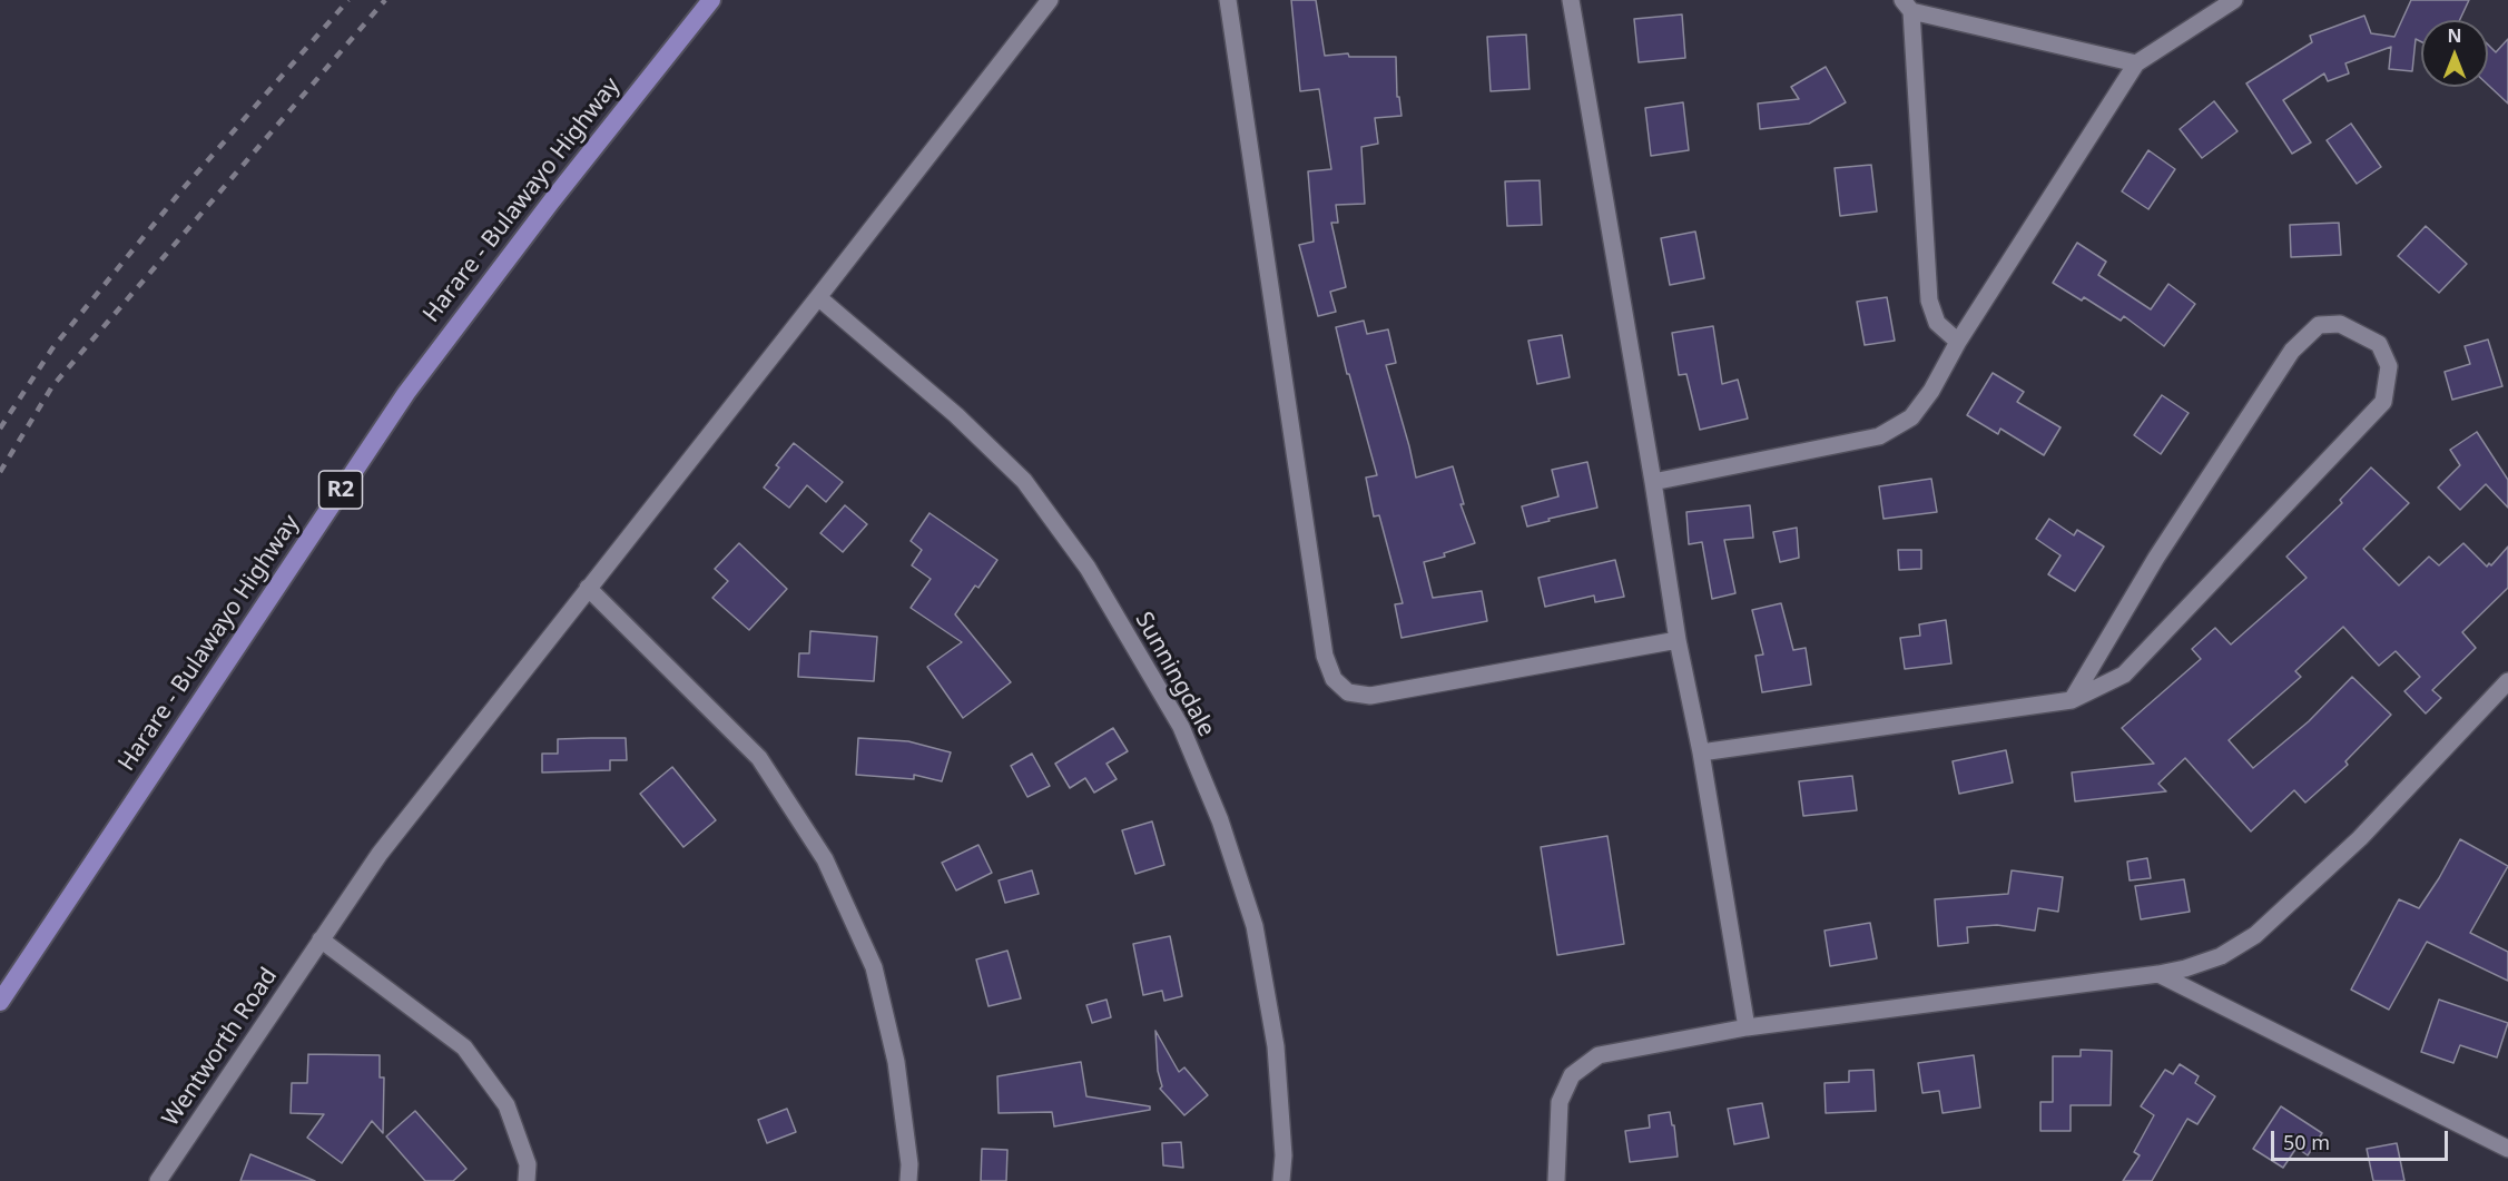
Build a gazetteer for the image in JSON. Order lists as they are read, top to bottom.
{
  "streets": {
    "highway": ["Harare - Bulawayo Highway", "R2"],
    "street": ["Sunningdale", "Wentworth Road"]
  },
  "crossings": [
    ["Sunningdale", "Wentworth Road"]
  ],
  "scale_bar": "50 m",
  "north": "top"
}
